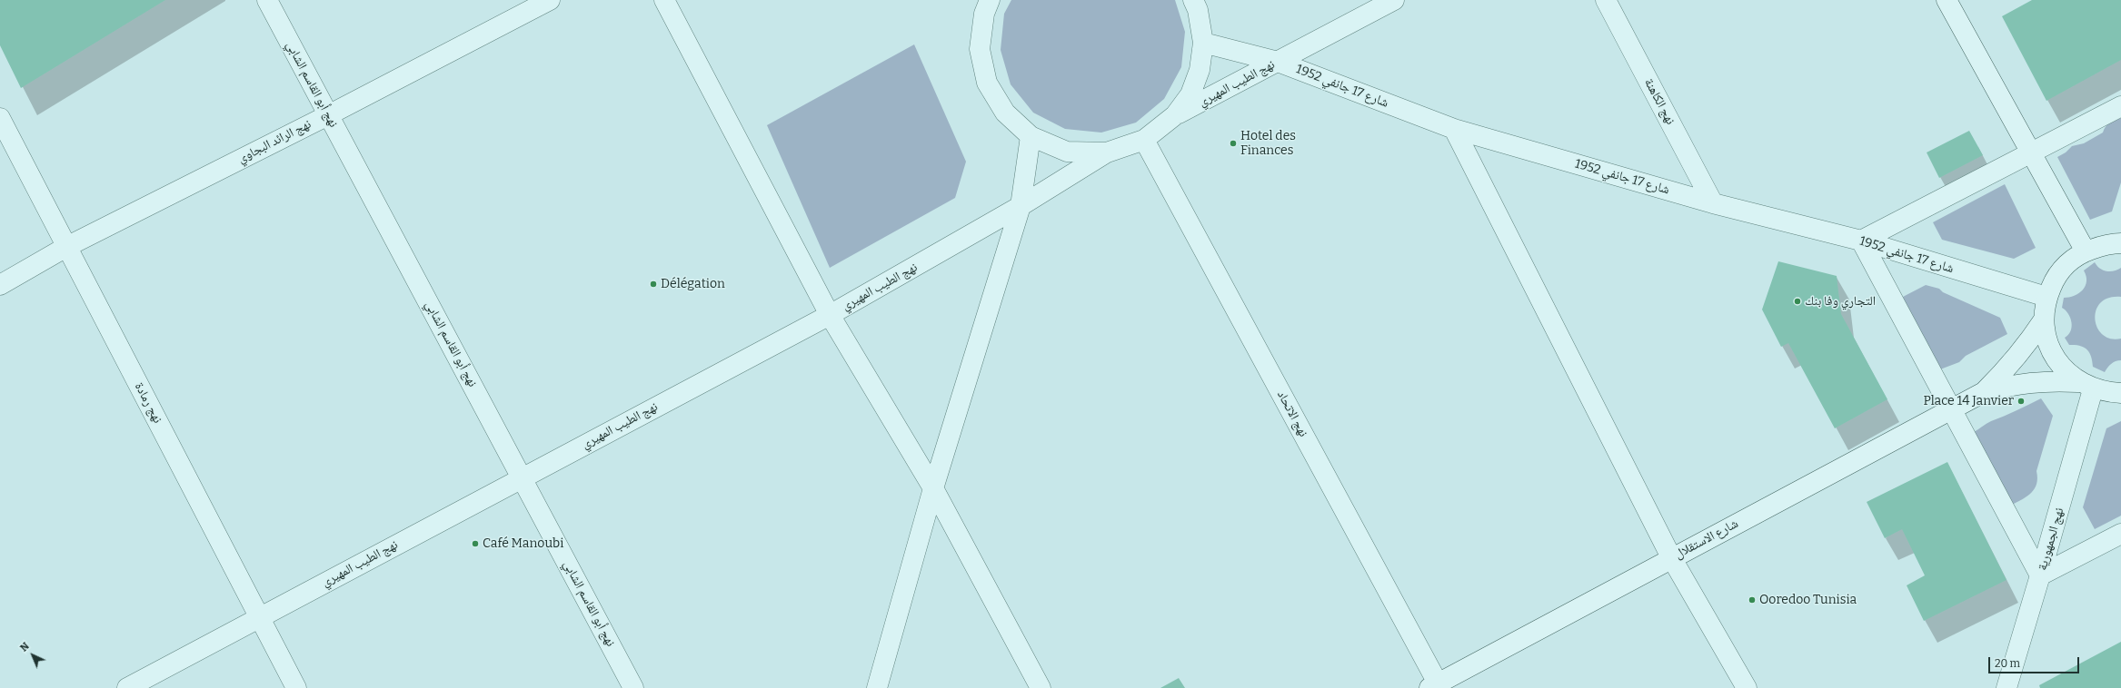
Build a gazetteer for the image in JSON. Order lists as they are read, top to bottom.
{
  "streets": {
    "street": [
      "نهج الطيب المهيري",
      "نهج أبو القاسم الشابي",
      "شارع 17 جانفي 1952",
      "نهج الكاهنة",
      "نهج الرائد البجاوي",
      "نهج رمادة",
      "نهج الاتحاد",
      "شارع الاستقلال",
      "نهج الجمهورية"
    ]
  },
  "crossings": [
    ["نهج الطيب المهيري", "نهج أبو القاسم الشابي"],
    ["نهج الطيب المهيري", "شارع 17 جانفي 1952"],
    ["نهج الطيب المهيري", "نهج رمادة"],
    ["نهج أبو القاسم الشابي", "نهج الرائد البجاوي"],
    ["شارع 17 جانفي 1952", "نهج الكاهنة"],
    ["نهج الرائد البجاوي", "نهج رمادة"],
    ["نهج الاتحاد", "شارع الاستقلال"]
  ],
  "places": [
    "Hotel des Finances",
    "Délégation",
    "التجاري وفا بنك",
    "Place 14 Janvier",
    "Café Manoubi",
    "Ooredoo Tunisia"
  ],
  "scale_bar": "20 m",
  "north": "top left"
}
